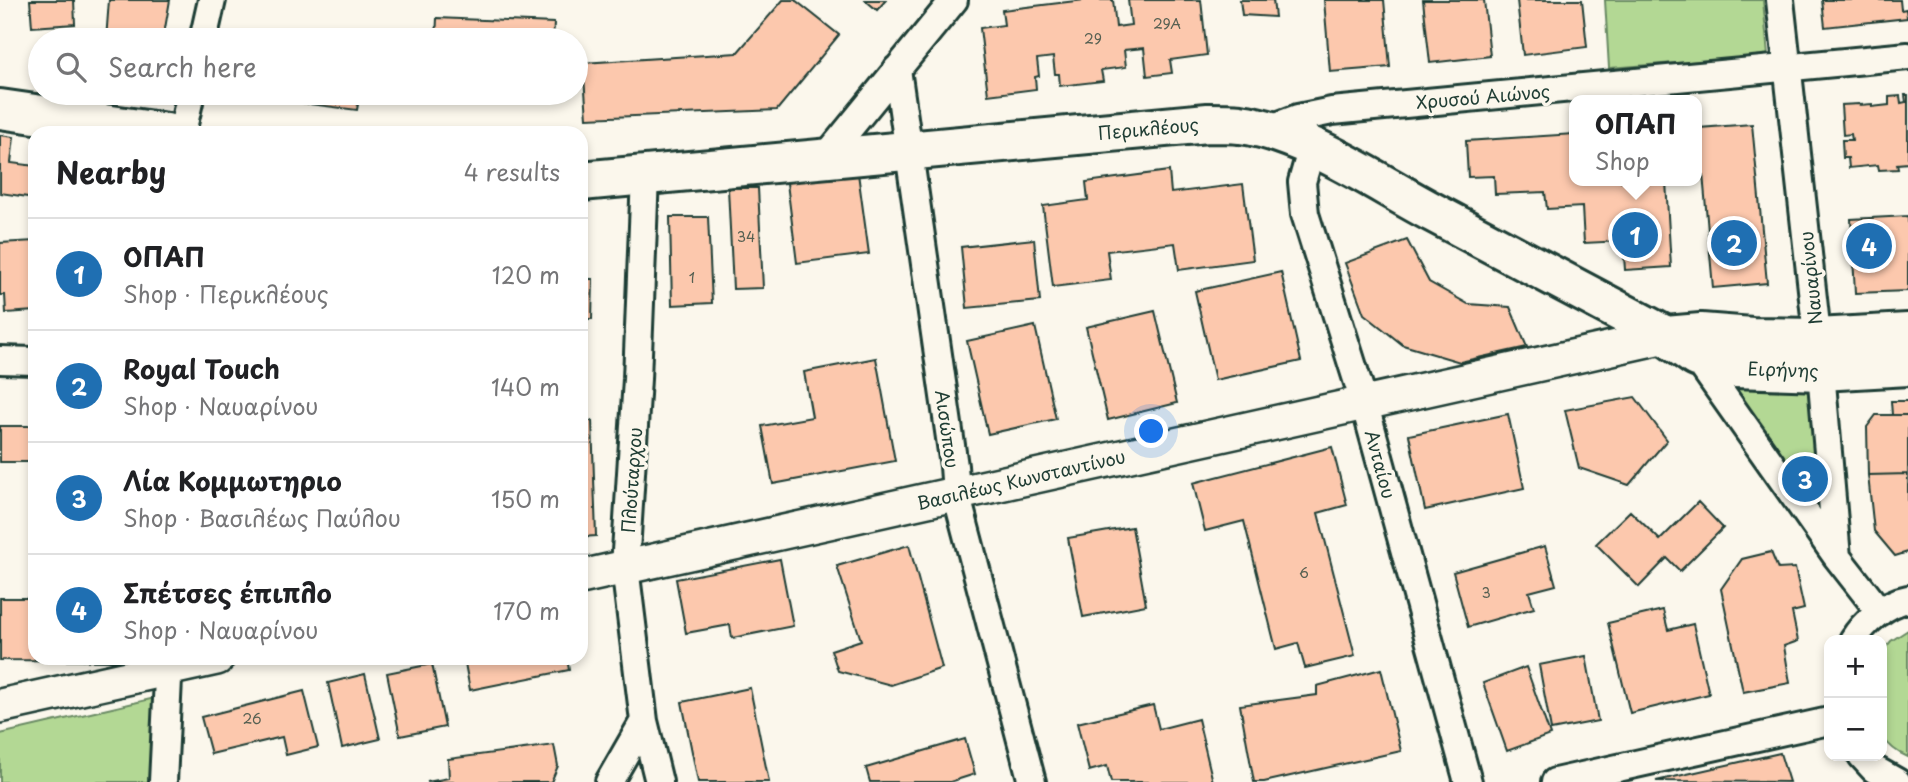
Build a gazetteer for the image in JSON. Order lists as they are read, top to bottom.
{
  "streets": {
    "main road": ["Περικλέους", "Ειρήνης"],
    "street": [
      "Χρυσού Αιώνος",
      "Ναυαρίνου",
      "Αισώπου",
      "Ανταίου",
      "Βασιλέως Κωνσταντίνου",
      "Πλούταρχου"
    ]
  },
  "crossings": [
    ["Χρυσού Αιώνος", "Περικλέους"],
    ["Χρυσού Αιώνος", "Ναυαρίνου"],
    ["Περικλέους", "Ειρήνης"],
    ["Περικλέους", "Αισώπου"],
    ["Περικλέους", "Ανταίου"],
    ["Περικλέους", "Βασιλέως Κωνσταντίνου"],
    ["Περικλέους", "Πλούταρχου"],
    ["Ναυαρίνου", "Ειρήνης"],
    ["Ειρήνης", "Βασιλέως Κωνσταντίνου"],
    ["Αισώπου", "Βασιλέως Κωνσταντίνου"],
    ["Ανταίου", "Βασιλέως Κωνσταντίνου"],
    ["Βασιλέως Κωνσταντίνου", "Πλούταρχου"]
  ],
  "house_numbers": [
    "29Α",
    "29",
    "34",
    "1",
    "6",
    "3",
    "26"
  ],
  "page": {
    "search": "Search here",
    "popup": ["ΟΠΑΠ", "Shop"],
    "heading": ["Nearby", "4 results"],
    "pins": [
      "1",
      "2",
      "4",
      "3"
    ],
    "list": [
      {
        "mark": "1",
        "name": "ΟΠΑΠ",
        "note": "Shop · Περικλέους",
        "value": "120 m"
      },
      {
        "mark": "2",
        "name": "Royal Touch",
        "note": "Shop · Ναυαρίνου",
        "value": "140 m"
      },
      {
        "mark": "3",
        "name": "Λία Κομμωτηριο",
        "note": "Shop · Βασιλέως Παύλου",
        "value": "150 m"
      },
      {
        "mark": "4",
        "name": "Σπέτσες έπιπλο",
        "note": "Shop · Ναυαρίνου",
        "value": "170 m"
      }
    ],
    "map_buttons": ["+", "−"]
  }
}
